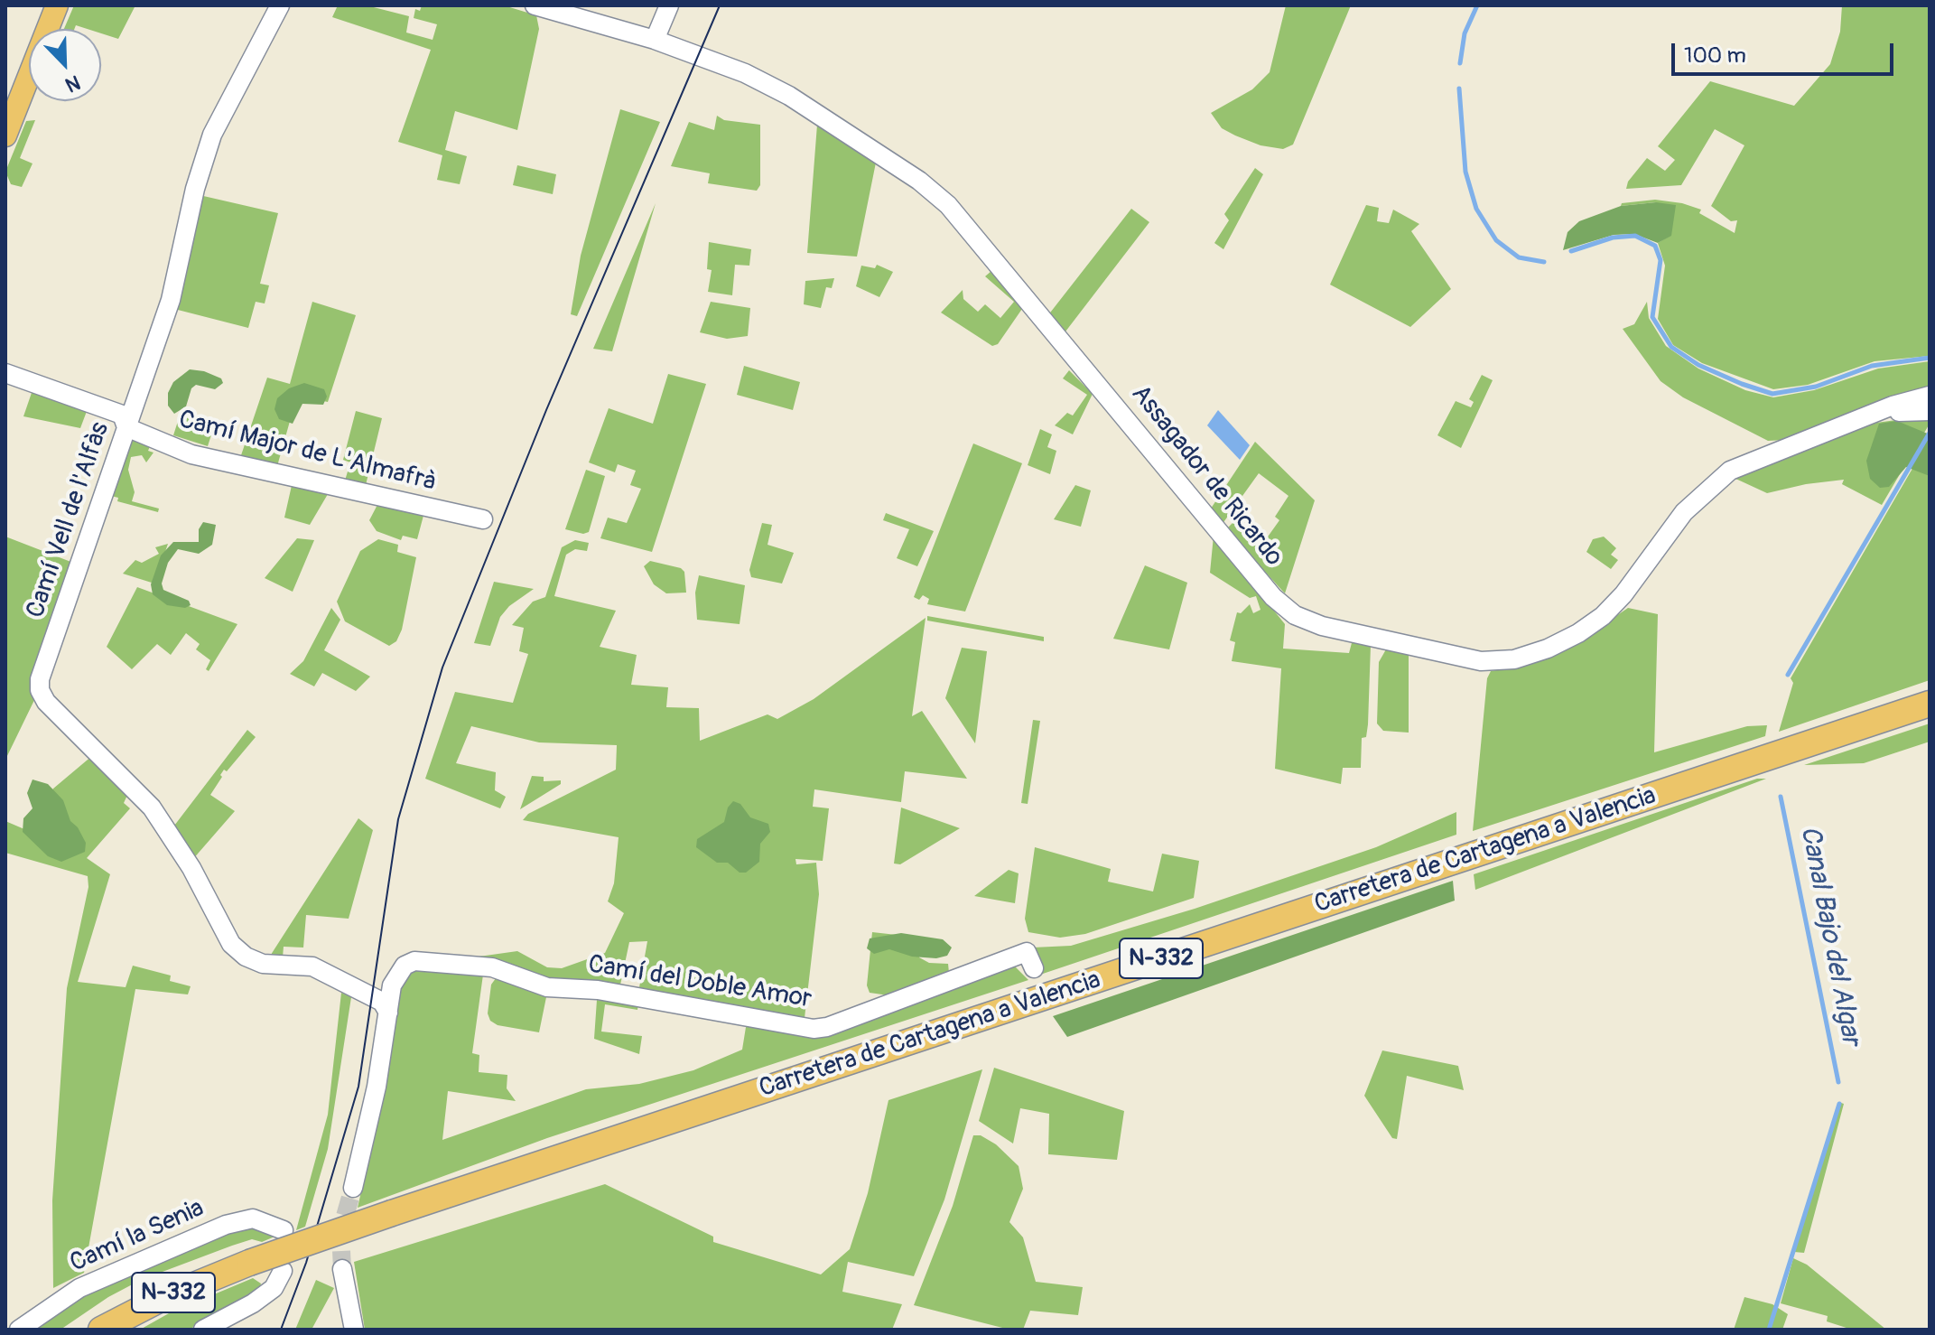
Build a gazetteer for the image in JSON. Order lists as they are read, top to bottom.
{
  "streets": {
    "highway": ["Carretera de Cartagena a Valencia", "N-332"],
    "street": [
      "Camí Major de L'Almafrà",
      "Assagador de Ricardo",
      "Camí Vell de l'Alfàs",
      "Camí del Doble Amor",
      "Camí la Senia"
    ]
  },
  "crossings": [
    ["Camí Major de L'Almafrà", "Camí Vell de l'Alfàs"]
  ],
  "water": ["Canal Bajo del Algar"],
  "scale_bar": "100 m",
  "north": "bottom right"
}
